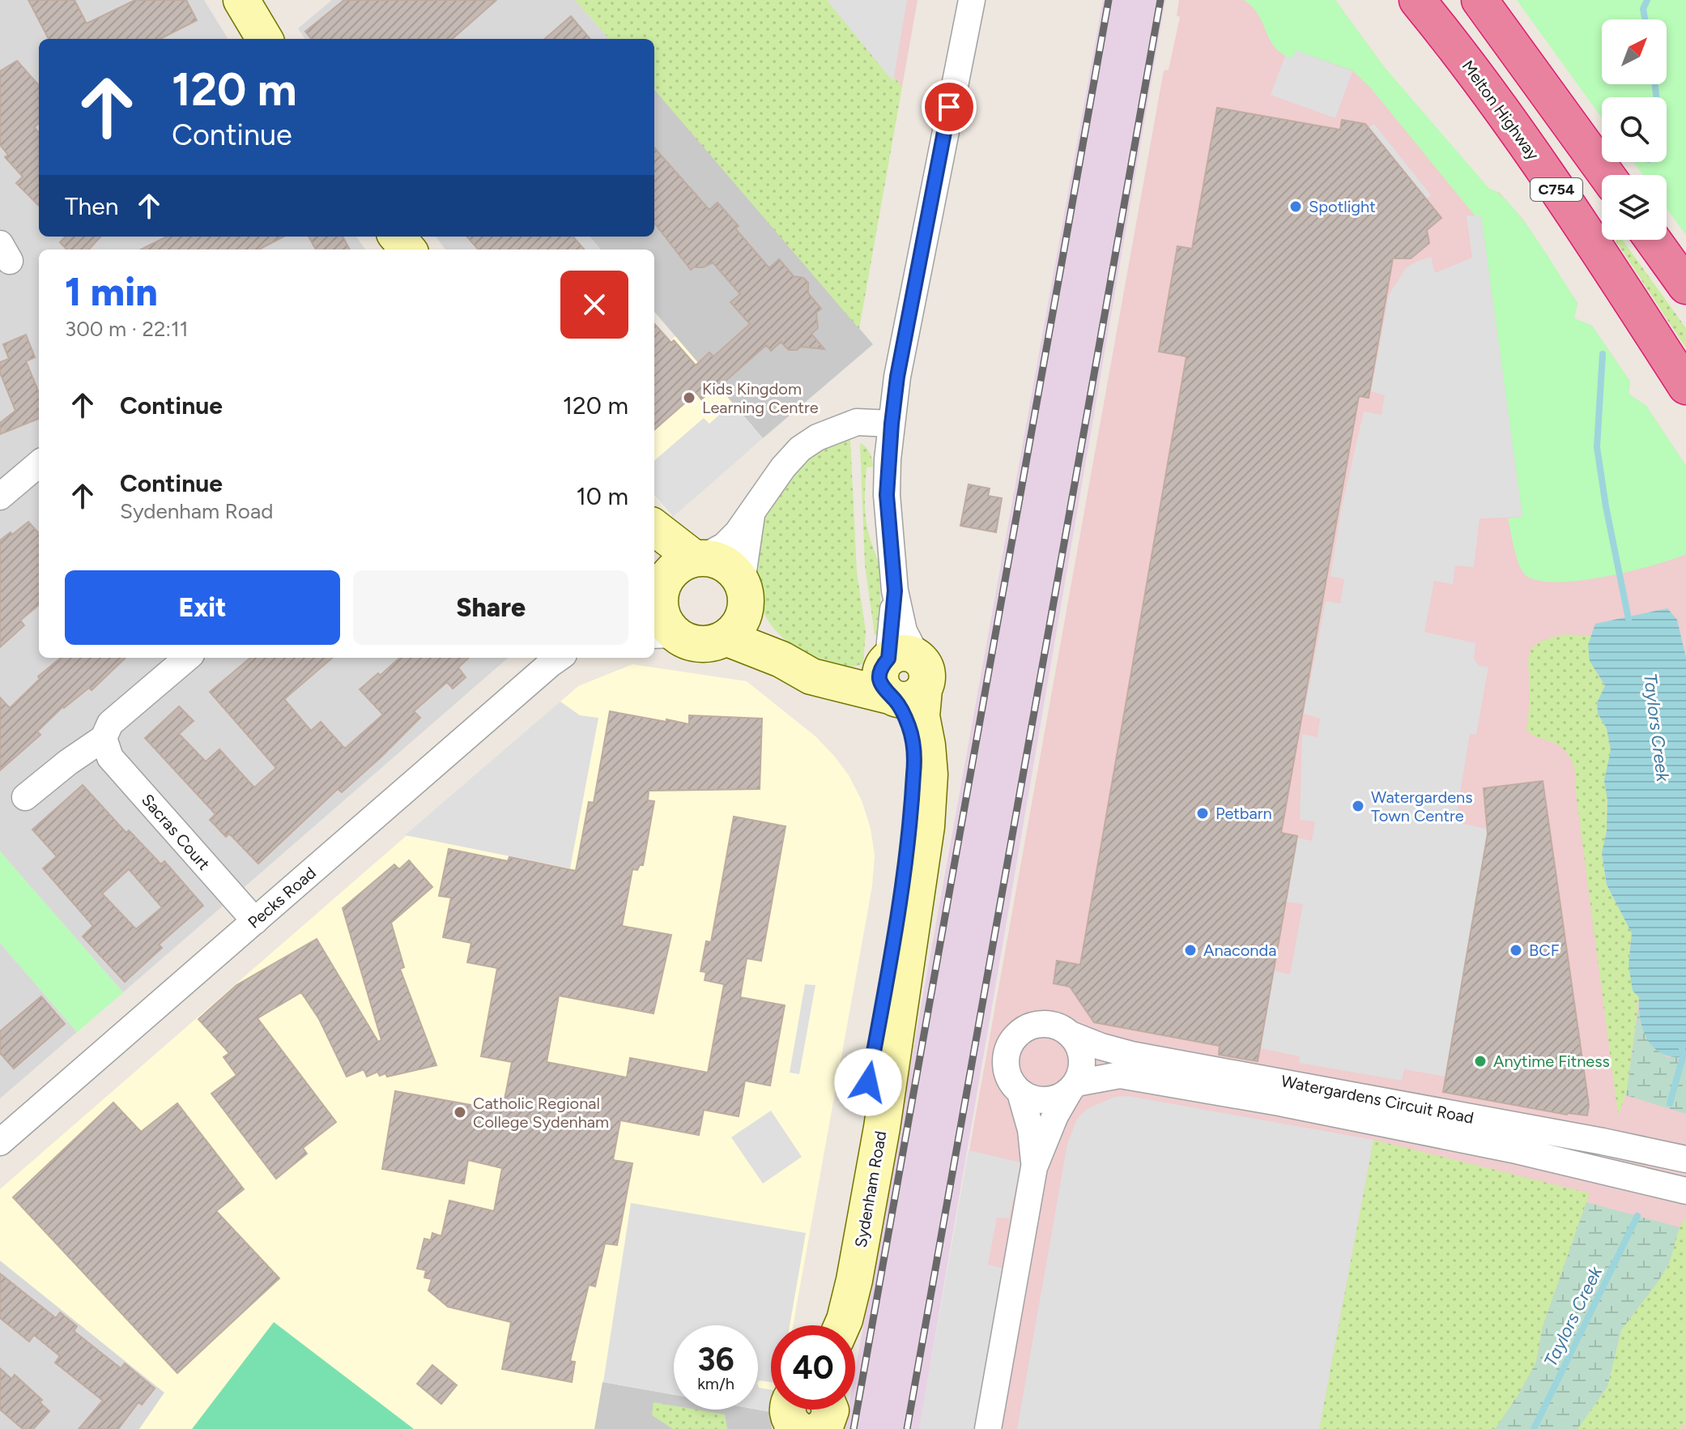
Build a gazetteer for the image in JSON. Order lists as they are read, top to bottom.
{
  "streets": {
    "highway": ["Melton Highway", "C754"],
    "street": [
      "Sacras Court",
      "Pecks Road",
      "Watergardens Circuit Road",
      "Sydenham Road"
    ]
  },
  "crossings": [
    ["Sacras Court", "Pecks Road"]
  ],
  "water": ["Taylors Creek"],
  "places": [
    "Spotlight",
    "Kids Kingdom Learning Centre",
    "Watergardens Town Centre",
    "Petbarn",
    "Anaconda",
    "BCF",
    "Anytime Fitness",
    "Catholic Regional College Sydenham"
  ],
  "north": "top right",
  "page": {
    "turn": ["120 m", "Continue"],
    "then": "Then",
    "heading": ["1 min", "300 m · 22:11"],
    "list": [
      {
        "name": "Continue",
        "value": "120 m"
      },
      {
        "name": "Continue",
        "note": "Sydenham Road",
        "value": "10 m"
      }
    ],
    "buttons": ["Exit", "Share"],
    "speed": "36 km/h",
    "limit": "40"
  }
}
